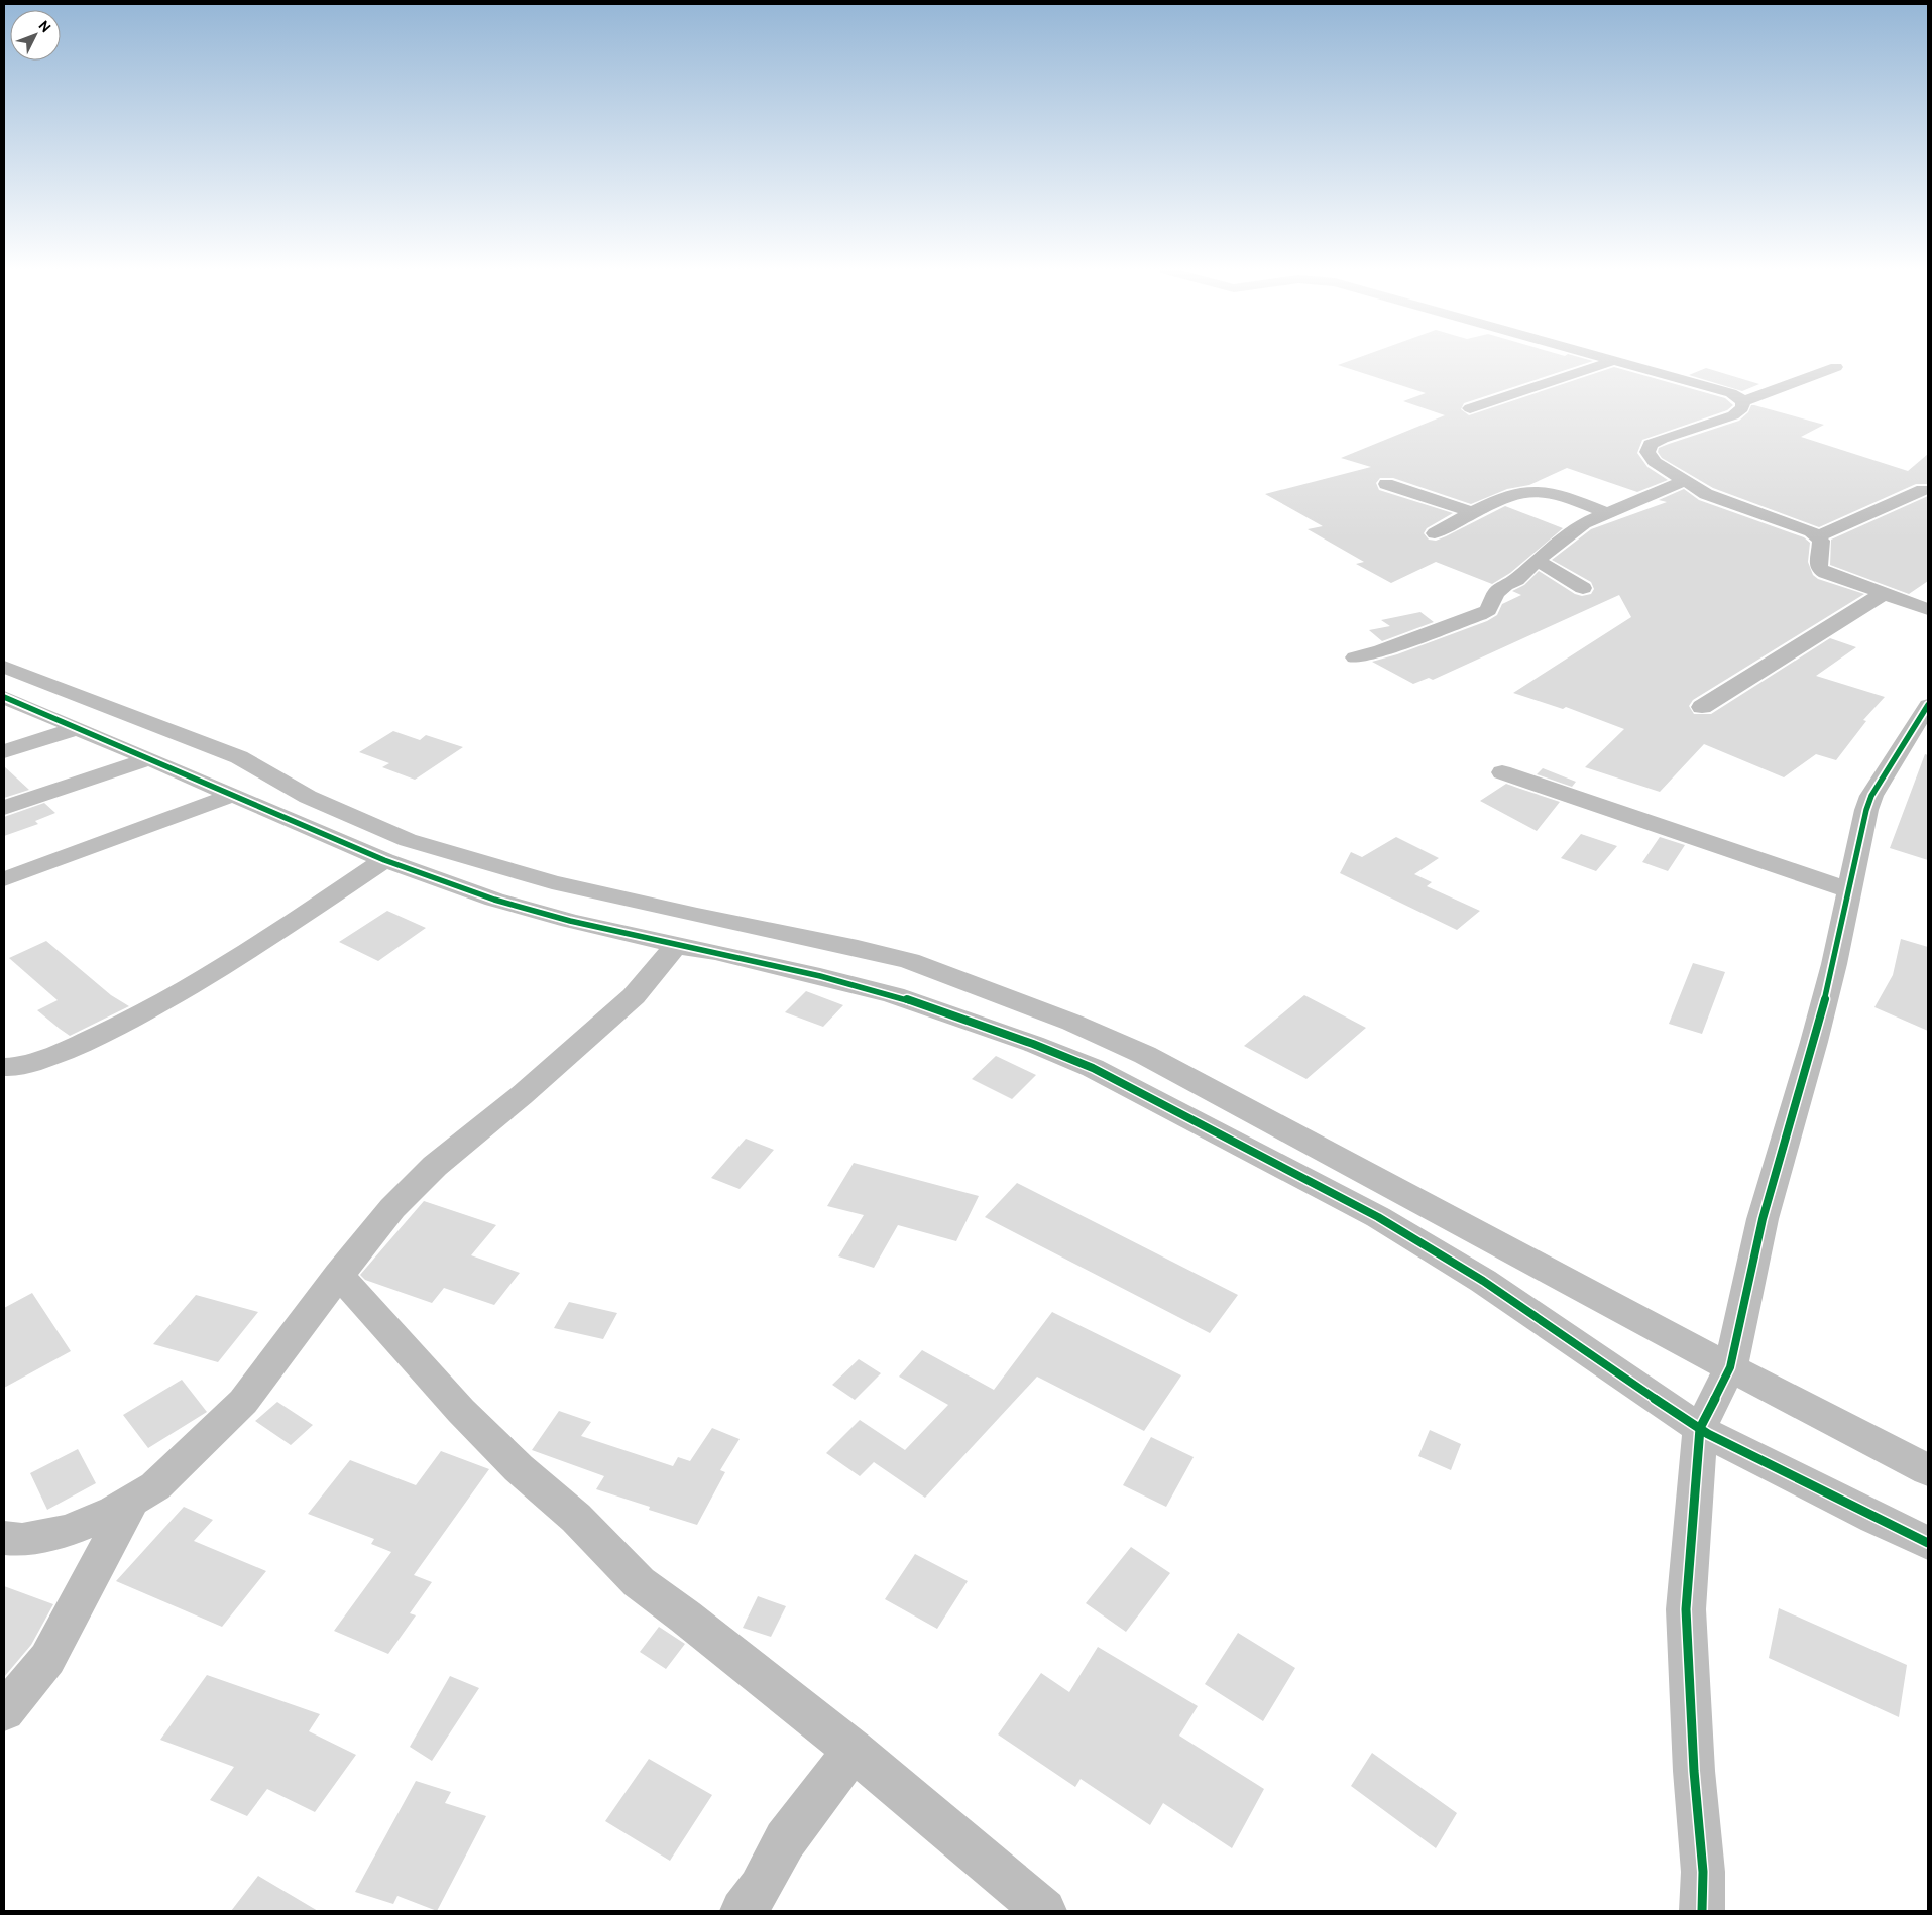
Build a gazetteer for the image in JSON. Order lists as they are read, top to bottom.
{
  "north": "top right"
}
